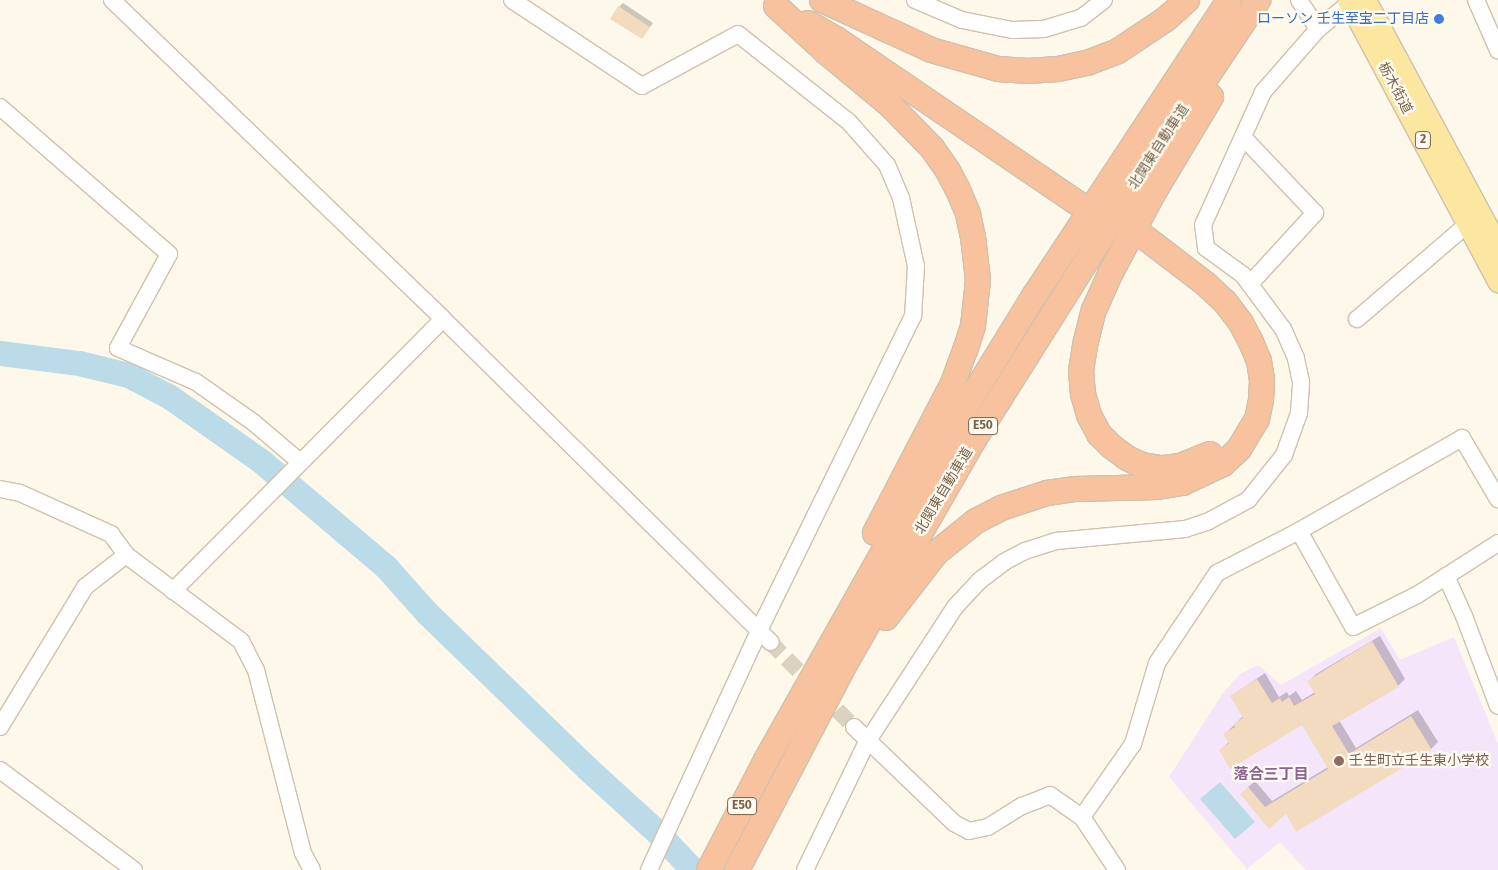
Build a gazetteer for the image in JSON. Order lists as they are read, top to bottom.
{
  "streets": {
    "highway": ["北関東自動車道", "E50"],
    "main road": ["栃木街道", "2"]
  },
  "districts": ["落合三丁目"],
  "places": ["ローソン 壬生至宝二丁目店", "壬生町立壬生東小学校"]
}
